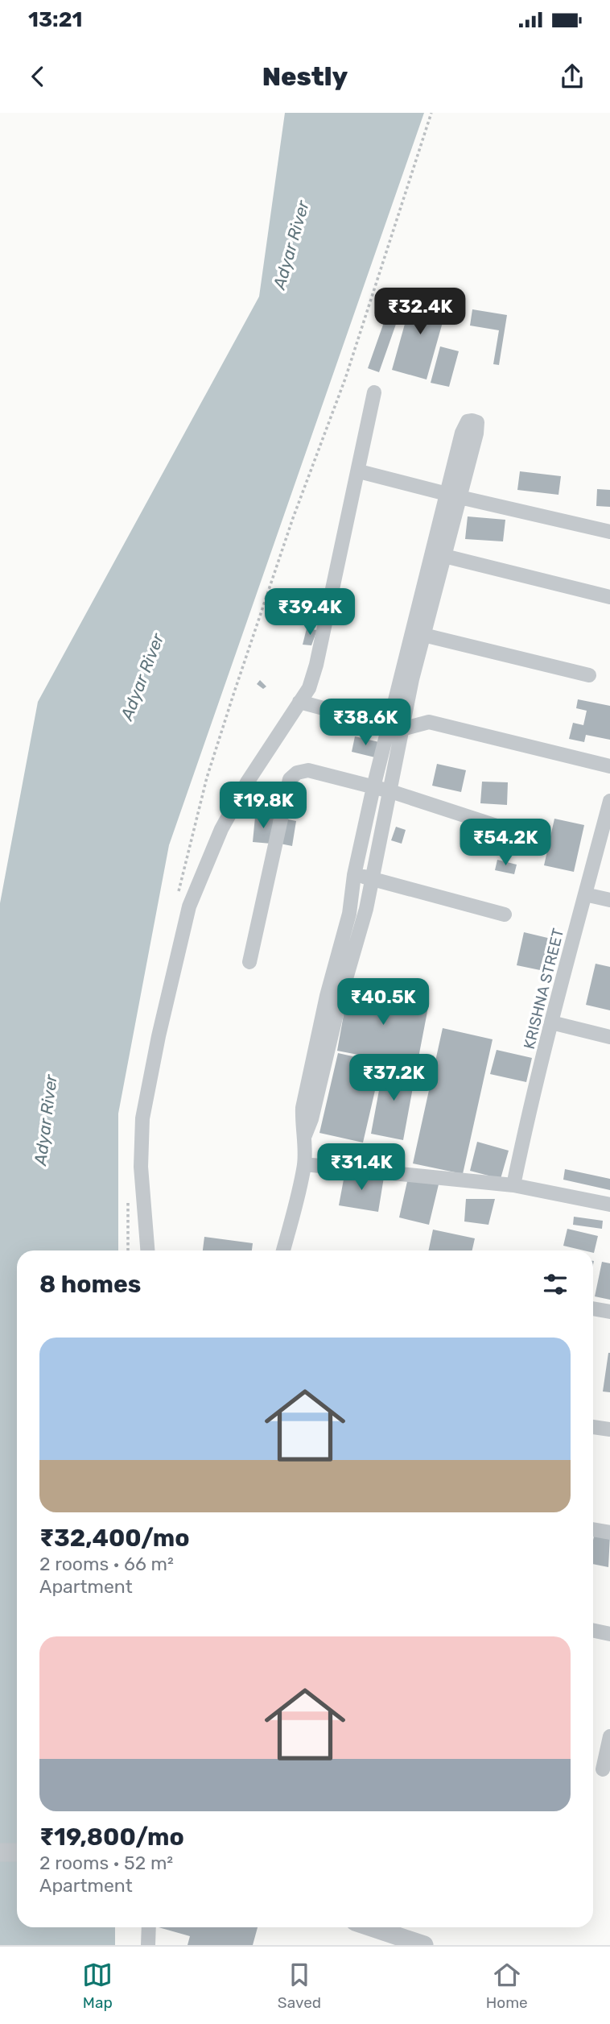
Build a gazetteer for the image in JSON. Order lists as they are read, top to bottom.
{
  "streets": {
    "street": ["KRISHNA STREET"]
  },
  "water": ["Adyar River"],
  "page": {
    "status": "13:21",
    "header": "Nestly",
    "price": [
      "₹32.4K",
      "₹39.4K",
      "₹38.6K",
      "₹19.8K",
      "₹54.2K",
      "₹40.5K",
      "₹37.2K",
      "₹31.4K"
    ],
    "heading": "8 homes",
    "list": [
      {
        "name": "₹32,400/mo",
        "note": "2 rooms · 66 m² · Apartment"
      },
      {
        "name": "₹19,800/mo",
        "note": "2 rooms · 52 m² · Apartment"
      }
    ],
    "tabs": ["Map", "Saved", "Home"]
  }
}
